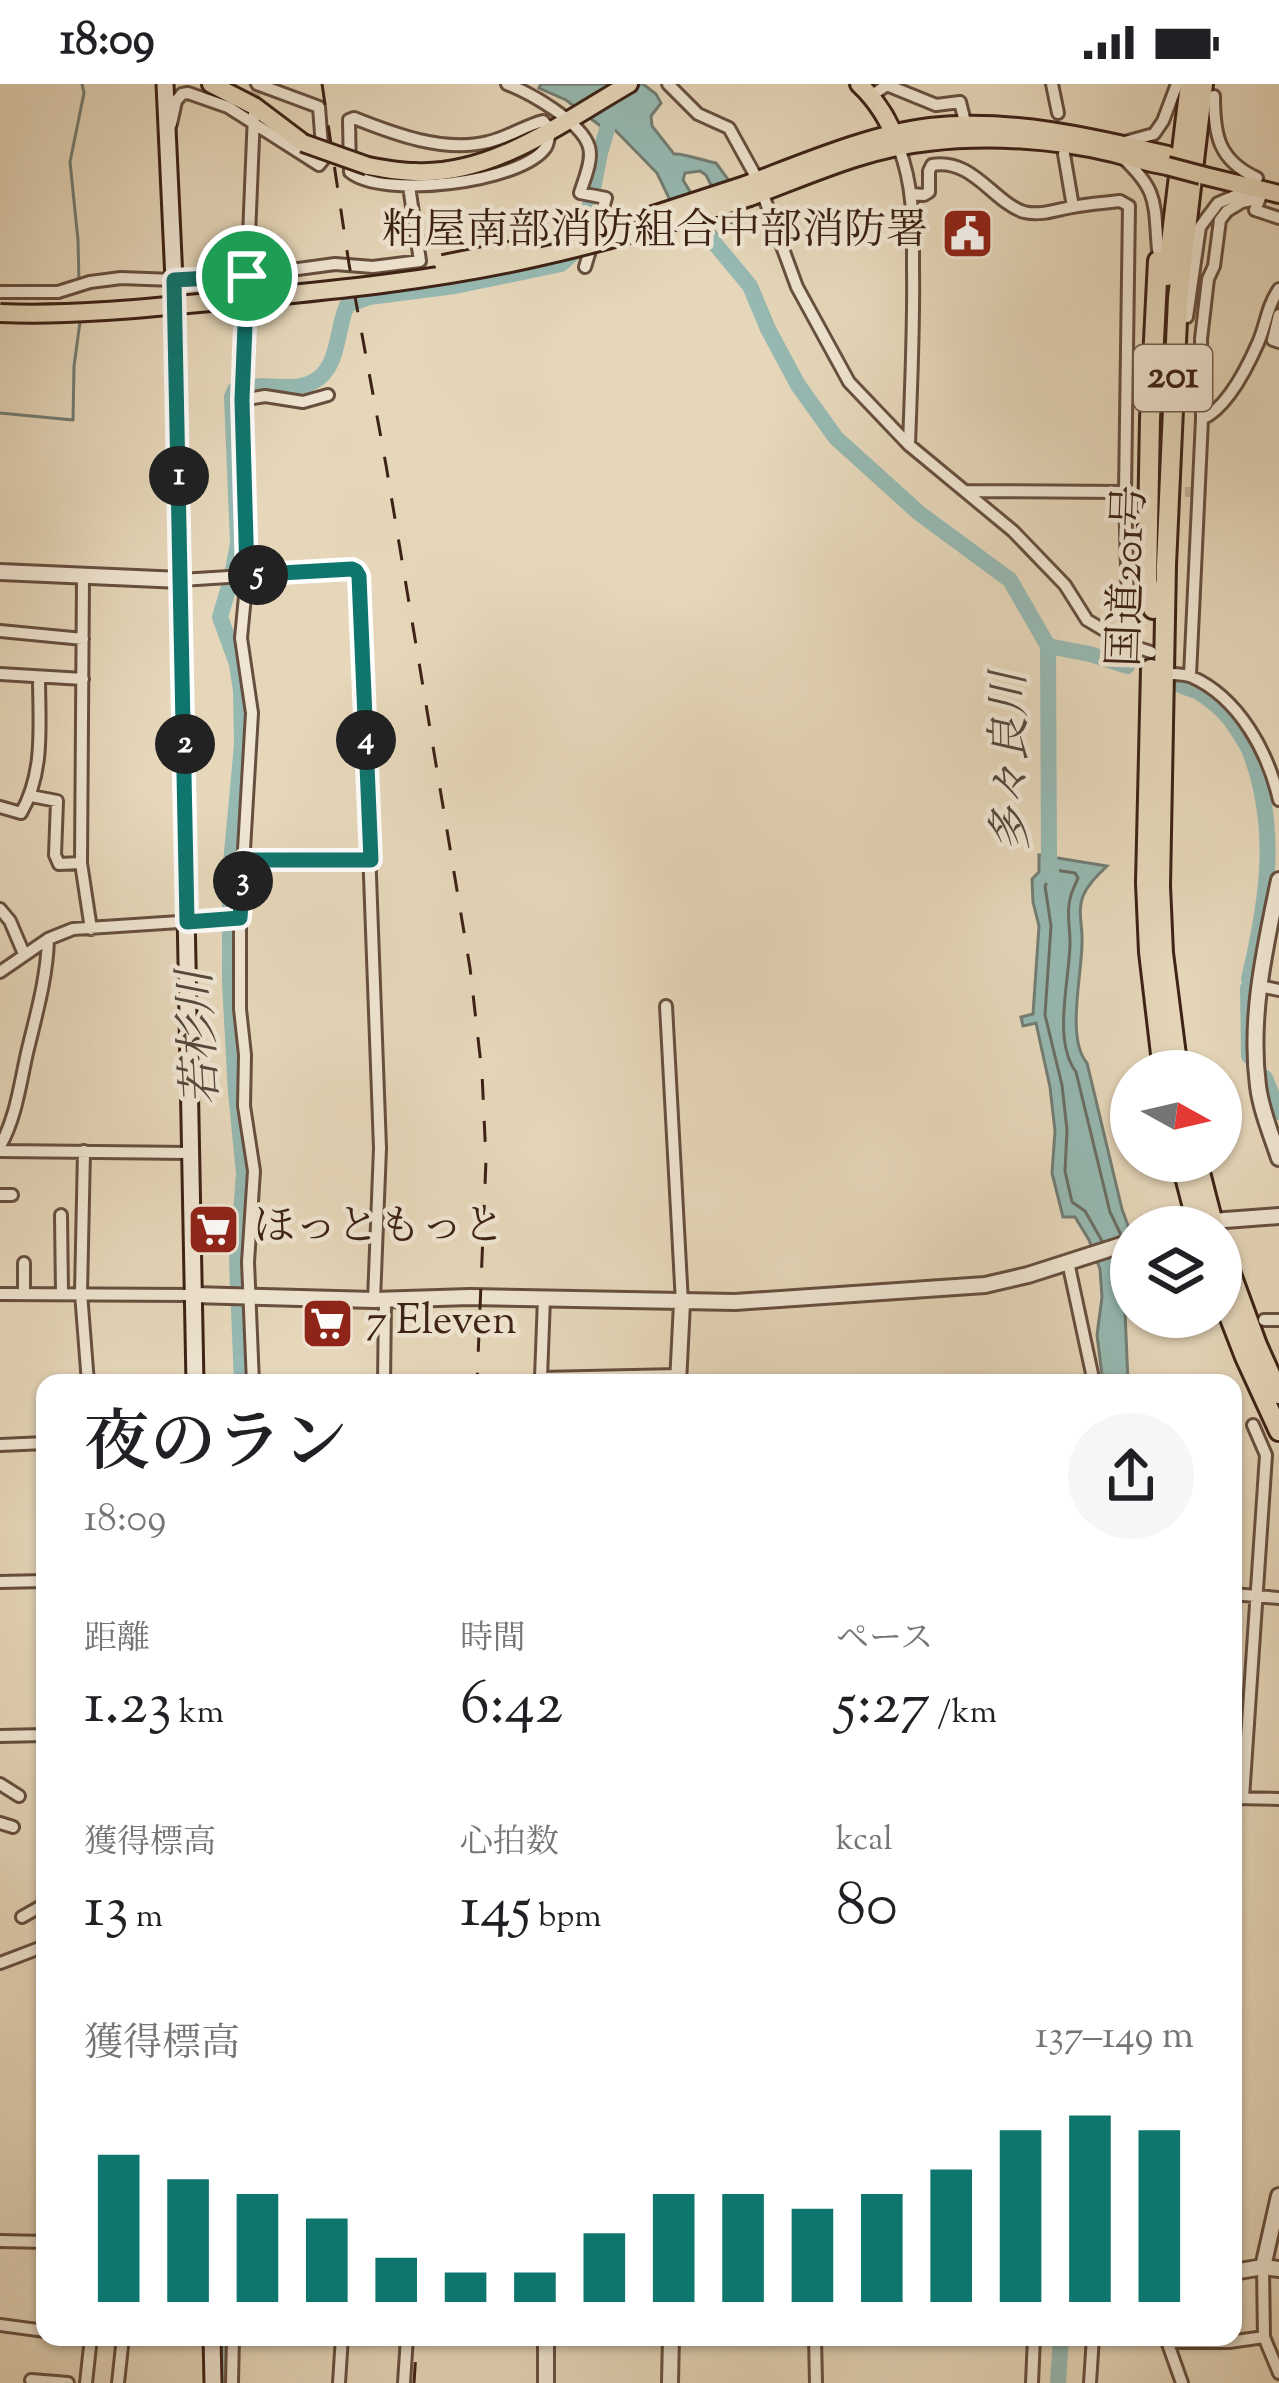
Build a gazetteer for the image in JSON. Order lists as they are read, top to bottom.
{
  "streets": {
    "highway": ["201", "国道201号"]
  },
  "crossings": [
    ["201", "国道201号"]
  ],
  "water": ["多々良川", "若杉川"],
  "places": {
    "public building": ["粕屋南部消防組合中部消防署"],
    "supermarket": ["ほっともっと", "7 Eleven"]
  },
  "north": "right",
  "page": {
    "status": "18:09",
    "pins": [
      "1",
      "5",
      "4",
      "2",
      "3"
    ],
    "heading": ["夜のラン", "18:09"],
    "stats": [
      ["距離", "1.23 km"],
      ["時間", "6:42"],
      ["ペース", "5:27 /km"],
      ["獲得標高", "13 m"],
      ["心拍数", "145 bpm"],
      ["kcal", "80"]
    ],
    "chart": ["獲得標高", "137–149 m"]
  }
}
